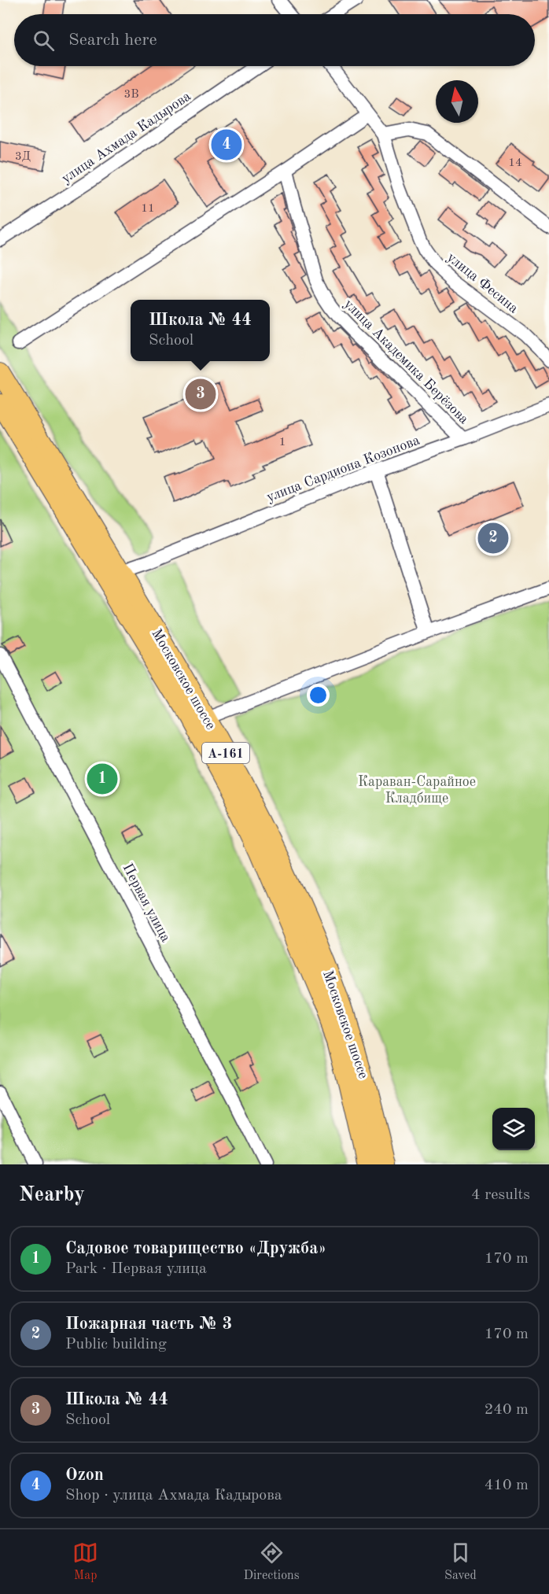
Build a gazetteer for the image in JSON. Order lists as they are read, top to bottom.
{
  "streets": {
    "highway": ["Московское шоссе", "А-161"],
    "street": [
      "улица Ахмада Кадырова",
      "улица Фесина",
      "улица Академика Берёзова",
      "улица Сардиона Козонова",
      "Первая улица"
    ]
  },
  "crossings": [
    ["улица Академика Берёзова", "улица Сардиона Козонова"],
    ["улица Сардиона Козонова", "Московское шоссе"]
  ],
  "parks": ["Караван-Сарайное Кладбище"],
  "house_numbers": [
    "3В",
    "3Д",
    "14",
    "11",
    "1"
  ],
  "north": "top",
  "page": {
    "search": "Search here",
    "pins": [
      "4",
      "3",
      "2",
      "1"
    ],
    "popup": ["Школа № 44", "School"],
    "heading": ["Nearby", "4 results"],
    "list": [
      {
        "mark": "1",
        "name": "Садовое товарищество «Дружба»",
        "note": "Park · Первая улица",
        "value": "170 m"
      },
      {
        "mark": "2",
        "name": "Пожарная часть № 3",
        "note": "Public building",
        "value": "170 m"
      },
      {
        "mark": "3",
        "name": "Школа № 44",
        "note": "School",
        "value": "240 m"
      },
      {
        "mark": "4",
        "name": "Ozon",
        "note": "Shop · улица Ахмада Кадырова",
        "value": "410 m"
      }
    ],
    "nav": ["Map", "Directions", "Saved"]
  }
}
